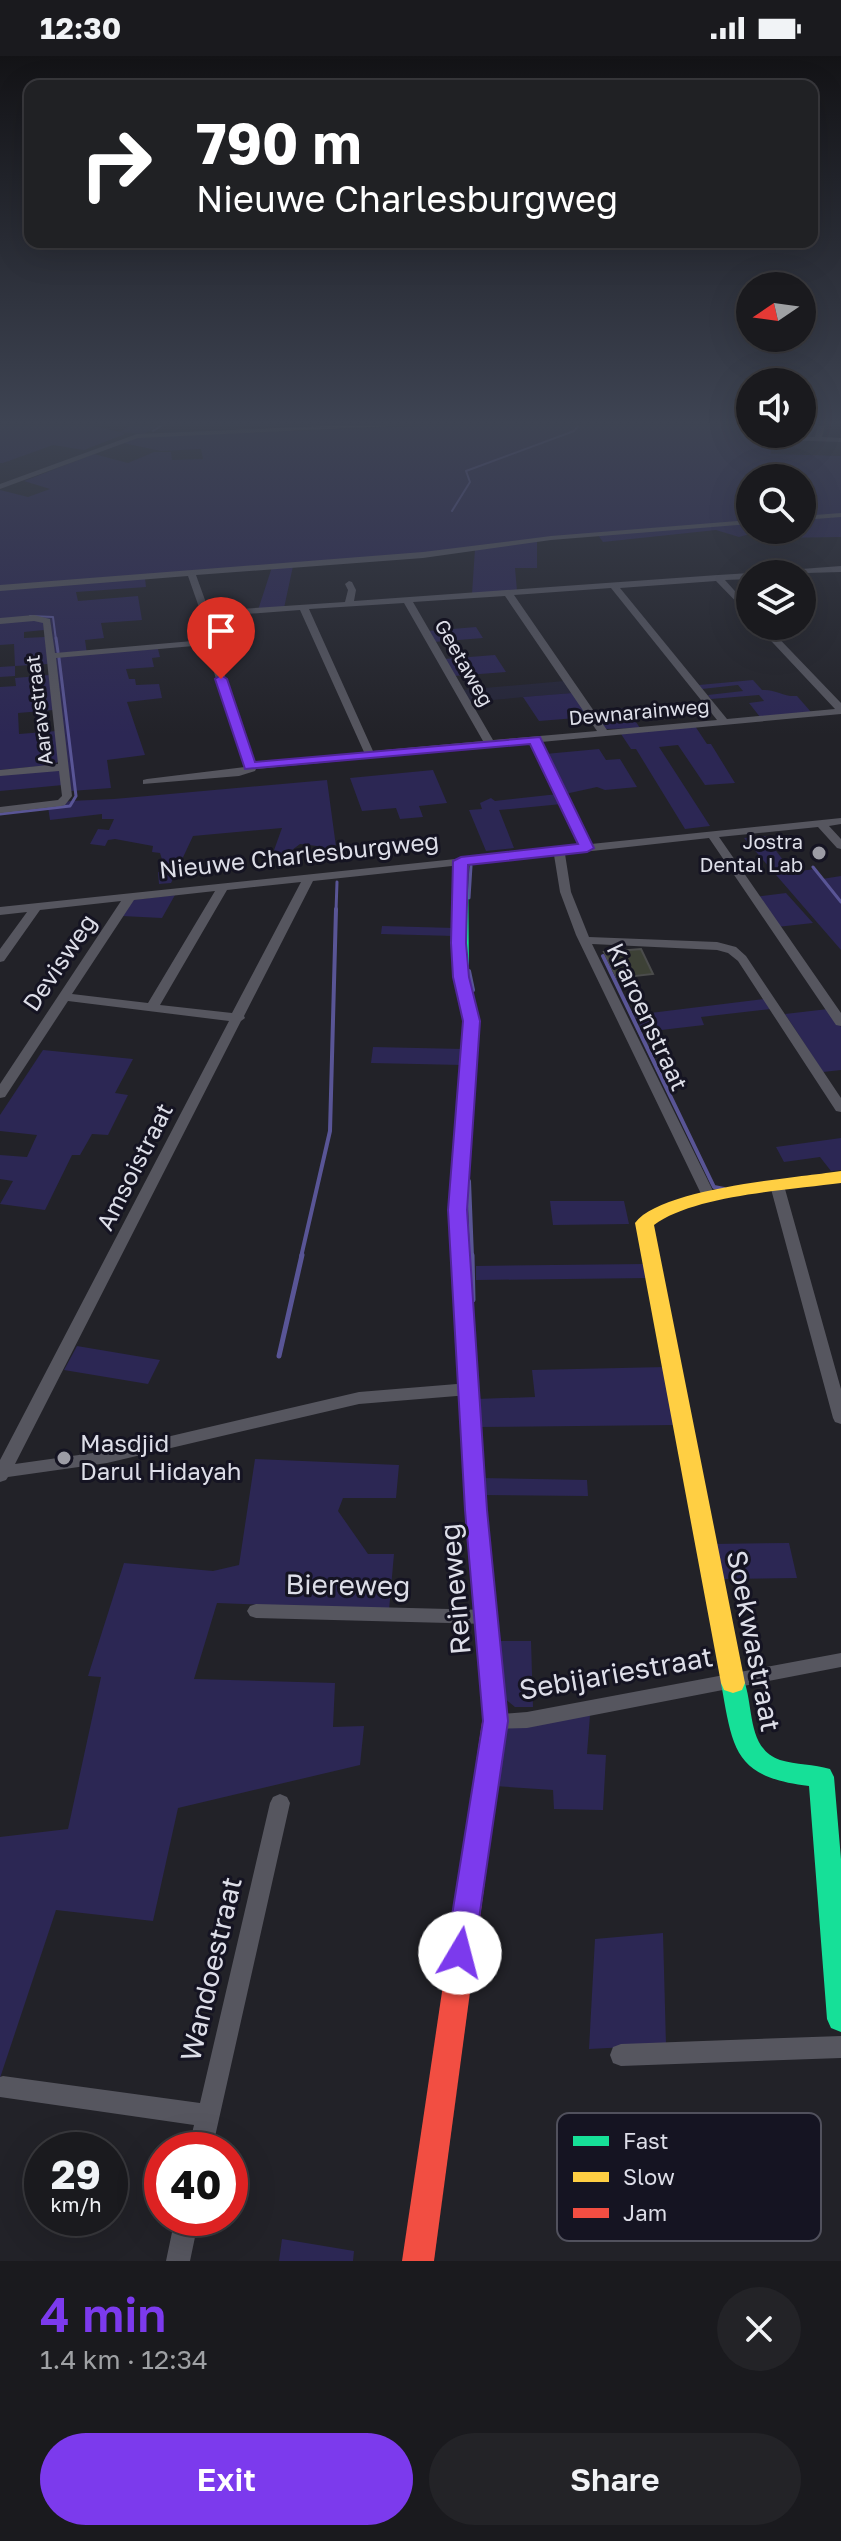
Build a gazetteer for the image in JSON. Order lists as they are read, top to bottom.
{
  "streets": {
    "street": [
      "Geetaweg",
      "Aaravstraat",
      "Dewnarainweg",
      "Nieuwe Charlesburgweg",
      "Devisweg",
      "Kraroenstraat",
      "Amsoistraat",
      "Biereweg",
      "Reineweg",
      "Soekwastraat",
      "Sebijariestraat",
      "Wandoestraat"
    ]
  },
  "crossings": [
    ["Geetaweg", "Dewnarainweg"],
    ["Nieuwe Charlesburgweg", "Devisweg"],
    ["Nieuwe Charlesburgweg", "Kraroenstraat"],
    ["Nieuwe Charlesburgweg", "Amsoistraat"],
    ["Nieuwe Charlesburgweg", "Reineweg"],
    ["Kraroenstraat", "Soekwastraat"],
    ["Biereweg", "Reineweg"],
    ["Reineweg", "Sebijariestraat"],
    ["Soekwastraat", "Sebijariestraat"]
  ],
  "places": ["Jostra Dental Lab", "Masdjid Darul Hidayah"],
  "legend": ["Fast", "Slow", "Jam"],
  "north": "left",
  "page": {
    "status": "12:30",
    "turn": ["790 m", "Nieuwe Charlesburgweg"],
    "speed": "29 km/h",
    "limit": "40",
    "heading": ["4 min", "1.4 km · 12:34"],
    "buttons": ["Exit", "Share"]
  }
}
